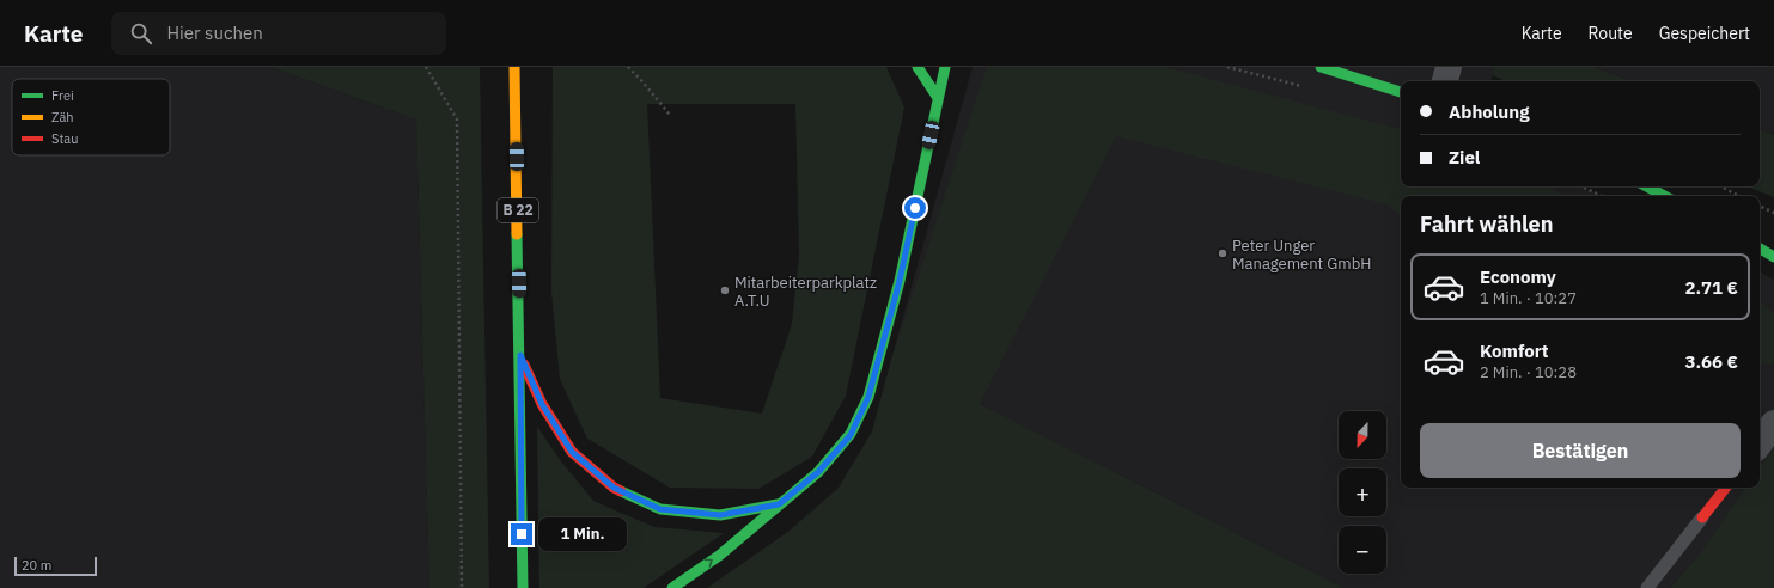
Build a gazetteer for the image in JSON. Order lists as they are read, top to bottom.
{
  "streets": {
    "main road": ["B 22"]
  },
  "places": ["Peter Unger Management GmbH", "Mitarbeiterparkplatz A.T.U"],
  "legend": ["Frei", "Zäh", "Stau"],
  "scale_bar": "20 m",
  "north": "bottom",
  "page": {
    "header": "Karte",
    "search": "Hier suchen",
    "nav": ["Karte", "Route", "Gespeichert"],
    "banner": ["Abholung", "Ziel"],
    "heading": "Fahrt wählen",
    "list": [
      {
        "name": "Economy",
        "note": "1 Min. · 10:27",
        "value": "2.71 €"
      },
      {
        "name": "Komfort",
        "note": "2 Min. · 10:28",
        "value": "3.66 €"
      }
    ],
    "map_buttons": ["+", "−"],
    "buttons": "Bestätigen",
    "bubble": "1 Min.",
    "scale": "20 m"
  }
}
